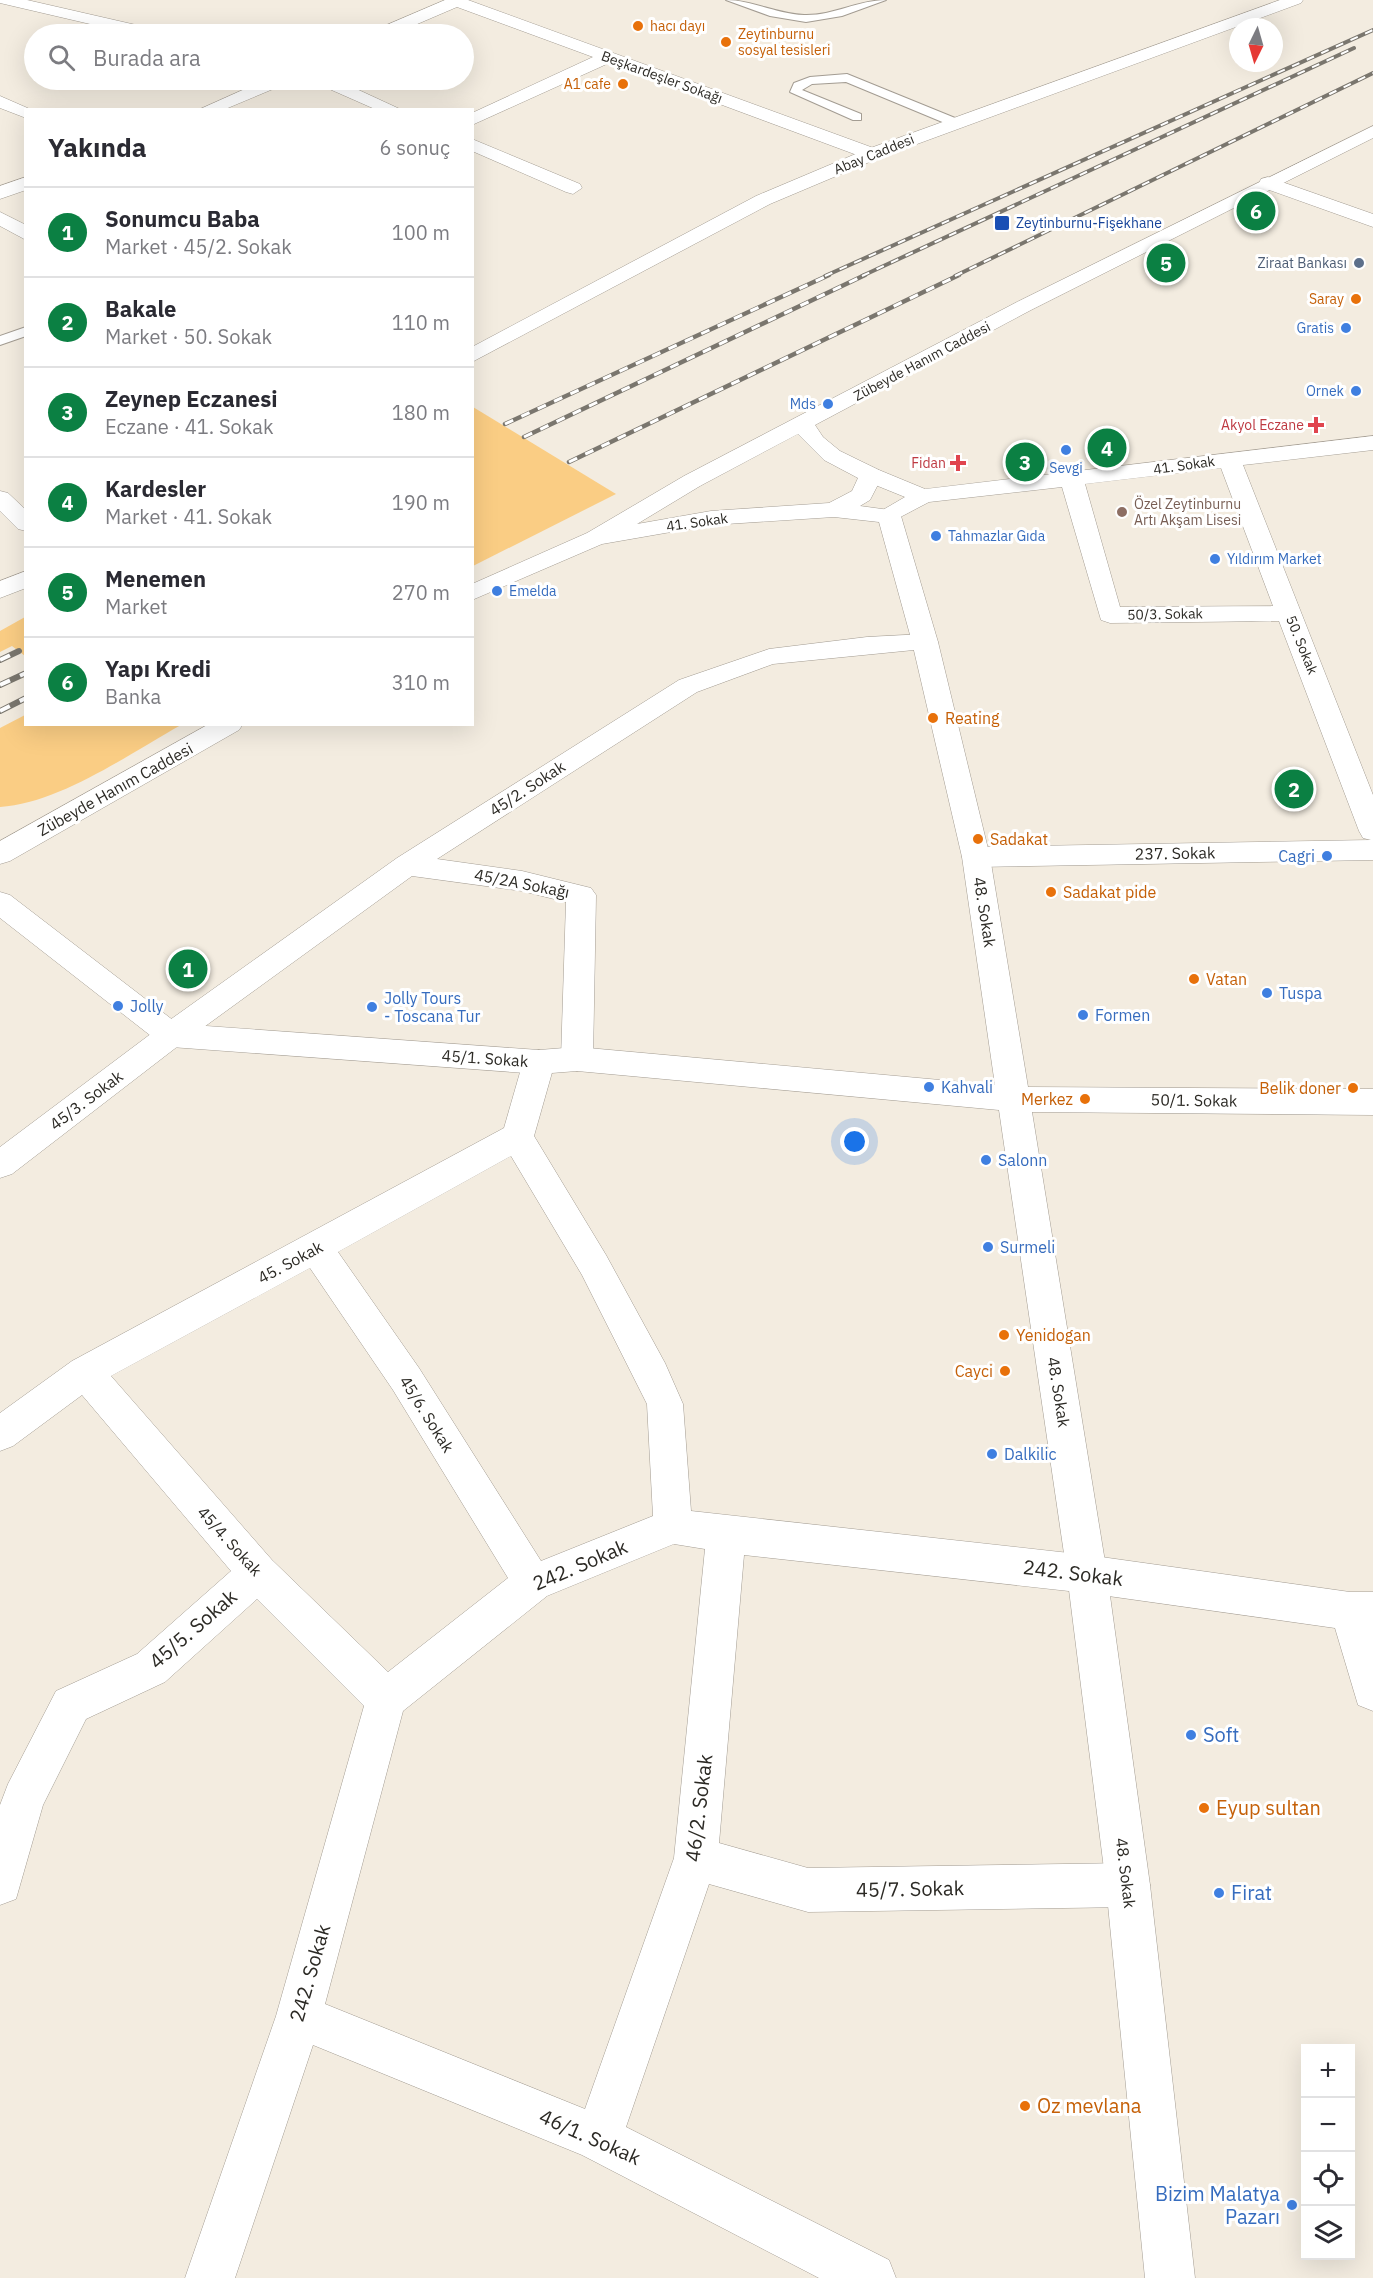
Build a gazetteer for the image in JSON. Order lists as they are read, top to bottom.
{
  "streets": {
    "street": [
      "Beşkardeşler Sokağı",
      "Abay Caddesi",
      "Zübeyde Hanım Caddesi",
      "41. Sokak",
      "50/3. Sokak",
      "50. Sokak",
      "45/2. Sokak",
      "237. Sokak",
      "45/2A Sokağı",
      "48. Sokak",
      "45/1. Sokak",
      "45/3. Sokak",
      "50/1. Sokak",
      "45. Sokak",
      "45/6. Sokak",
      "45/4. Sokak",
      "242. Sokak",
      "45/5. Sokak",
      "46/2. Sokak",
      "45/7. Sokak",
      "46/1. Sokak"
    ]
  },
  "crossings": [
    ["Beşkardeşler Sokağı", "Abay Caddesi"],
    ["Zübeyde Hanım Caddesi", "41. Sokak"],
    ["41. Sokak", "50/3. Sokak"],
    ["41. Sokak", "50. Sokak"],
    ["50/3. Sokak", "50. Sokak"],
    ["45/2. Sokak", "45/2A Sokağı"],
    ["45/2. Sokak", "48. Sokak"],
    ["45/2. Sokak", "45/1. Sokak"],
    ["45/2. Sokak", "45/3. Sokak"],
    ["237. Sokak", "48. Sokak"],
    ["45/2A Sokağı", "45/1. Sokak"],
    ["48. Sokak", "45/1. Sokak"],
    ["48. Sokak", "50/1. Sokak"],
    ["48. Sokak", "242. Sokak"],
    ["48. Sokak", "45/7. Sokak"],
    ["45/1. Sokak", "45/3. Sokak"],
    ["45/1. Sokak", "50/1. Sokak"],
    ["45. Sokak", "45/6. Sokak"],
    ["45. Sokak", "45/4. Sokak"],
    ["45/6. Sokak", "242. Sokak"],
    ["45/4. Sokak", "242. Sokak"],
    ["45/4. Sokak", "45/5. Sokak"],
    ["242. Sokak", "46/2. Sokak"],
    ["242. Sokak", "46/1. Sokak"],
    ["46/2. Sokak", "45/7. Sokak"],
    ["46/2. Sokak", "46/1. Sokak"]
  ],
  "places": {
    "other": [
      "hacı dayı",
      "Zeytinburnu sosyal tesisleri",
      "A1 cafe",
      "Ziraat Bankası",
      "Saray",
      "Gratis",
      "Ornek",
      "Mds",
      "Sevgi",
      "Özel Zeytinburnu Artı Akşam Lisesi",
      "Tahmazlar Gıda",
      "Yıldırım Market",
      "Emelda",
      "Reating",
      "Sadakat",
      "Cagri",
      "Sadakat pide",
      "Vatan",
      "Tuspa",
      "Jolly",
      "Jolly Tours - Toscana Tur",
      "Formen",
      "Kahvali",
      "Belik doner",
      "Merkez",
      "Salonn",
      "Surmeli",
      "Yenidogan",
      "Cayci",
      "Dalkilic",
      "Soft",
      "Eyup sultan",
      "Firat",
      "Oz mevlana",
      "Bizim Malatya Pazarı"
    ],
    "transit": ["Zeytinburnu-Fişekhane"],
    "health": ["Akyol Eczane", "Fidan"]
  },
  "north": "bottom",
  "page": {
    "search": "Burada ara",
    "heading": ["Yakında", "6 sonuç"],
    "list": [
      {
        "mark": "1",
        "name": "Sonumcu Baba",
        "note": "Market · 45/2. Sokak",
        "value": "100 m"
      },
      {
        "mark": "2",
        "name": "Bakale",
        "note": "Market · 50. Sokak",
        "value": "110 m"
      },
      {
        "mark": "3",
        "name": "Zeynep Eczanesi",
        "note": "Eczane · 41. Sokak",
        "value": "180 m"
      },
      {
        "mark": "4",
        "name": "Kardesler",
        "note": "Market · 41. Sokak",
        "value": "190 m"
      },
      {
        "mark": "5",
        "name": "Menemen",
        "note": "Market",
        "value": "270 m"
      },
      {
        "mark": "6",
        "name": "Yapı Kredi",
        "note": "Banka",
        "value": "310 m"
      }
    ],
    "pins": [
      "6",
      "5",
      "4",
      "3",
      "2",
      "1"
    ],
    "map_buttons": ["+", "−"]
  }
}
